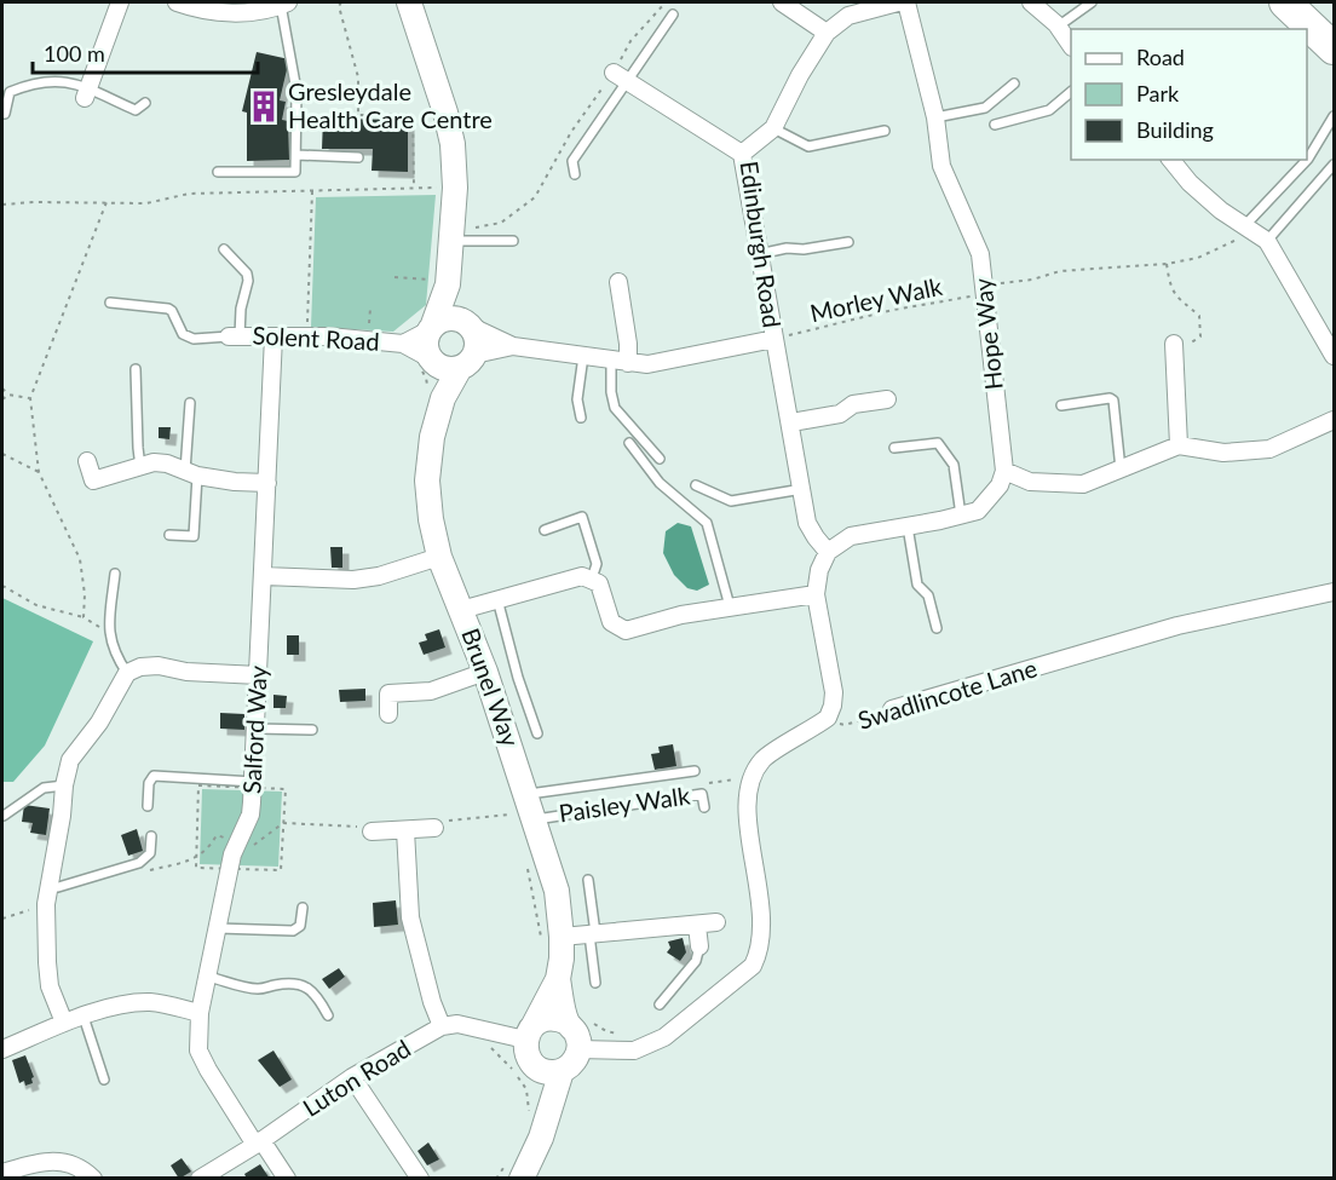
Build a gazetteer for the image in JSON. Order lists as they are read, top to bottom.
{
  "streets": {
    "street": [
      "Edinburgh Road",
      "Hope Way",
      "Solent Road",
      "Brunel Way",
      "Swadlincote Lane",
      "Salford Way",
      "Luton Road"
    ],
    "lane": ["Paisley Walk"],
    "path": ["Morley Walk"]
  },
  "crossings": [
    ["Edinburgh Road", "Morley Walk"],
    ["Morley Walk", "Hope Way"],
    ["Solent Road", "Brunel Way"],
    ["Solent Road", "Salford Way"],
    ["Brunel Way", "Swadlincote Lane"],
    ["Brunel Way", "Paisley Walk"],
    ["Salford Way", "Luton Road"]
  ],
  "places": {
    "building": ["Gresleydale Health Care Centre"]
  },
  "legend": ["Road", "Park", "Building"],
  "scale_bar": "100 m"
}
